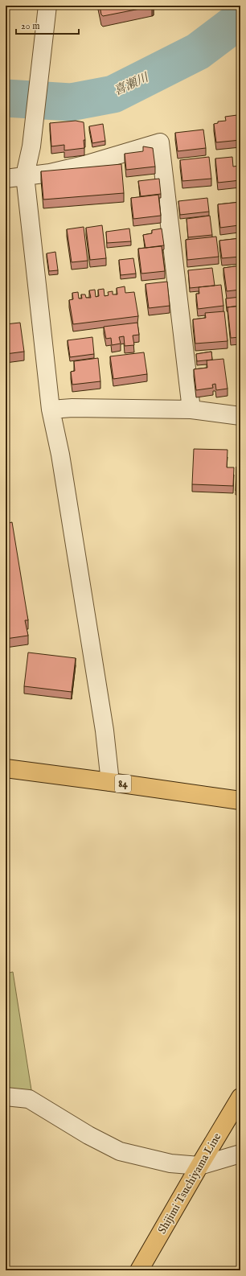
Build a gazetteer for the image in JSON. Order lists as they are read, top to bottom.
{
  "streets": {
    "main road": ["84", "Shijimi Tsuchiyama Line"]
  },
  "water": ["喜瀬川"],
  "scale_bar": "20 m"
}
